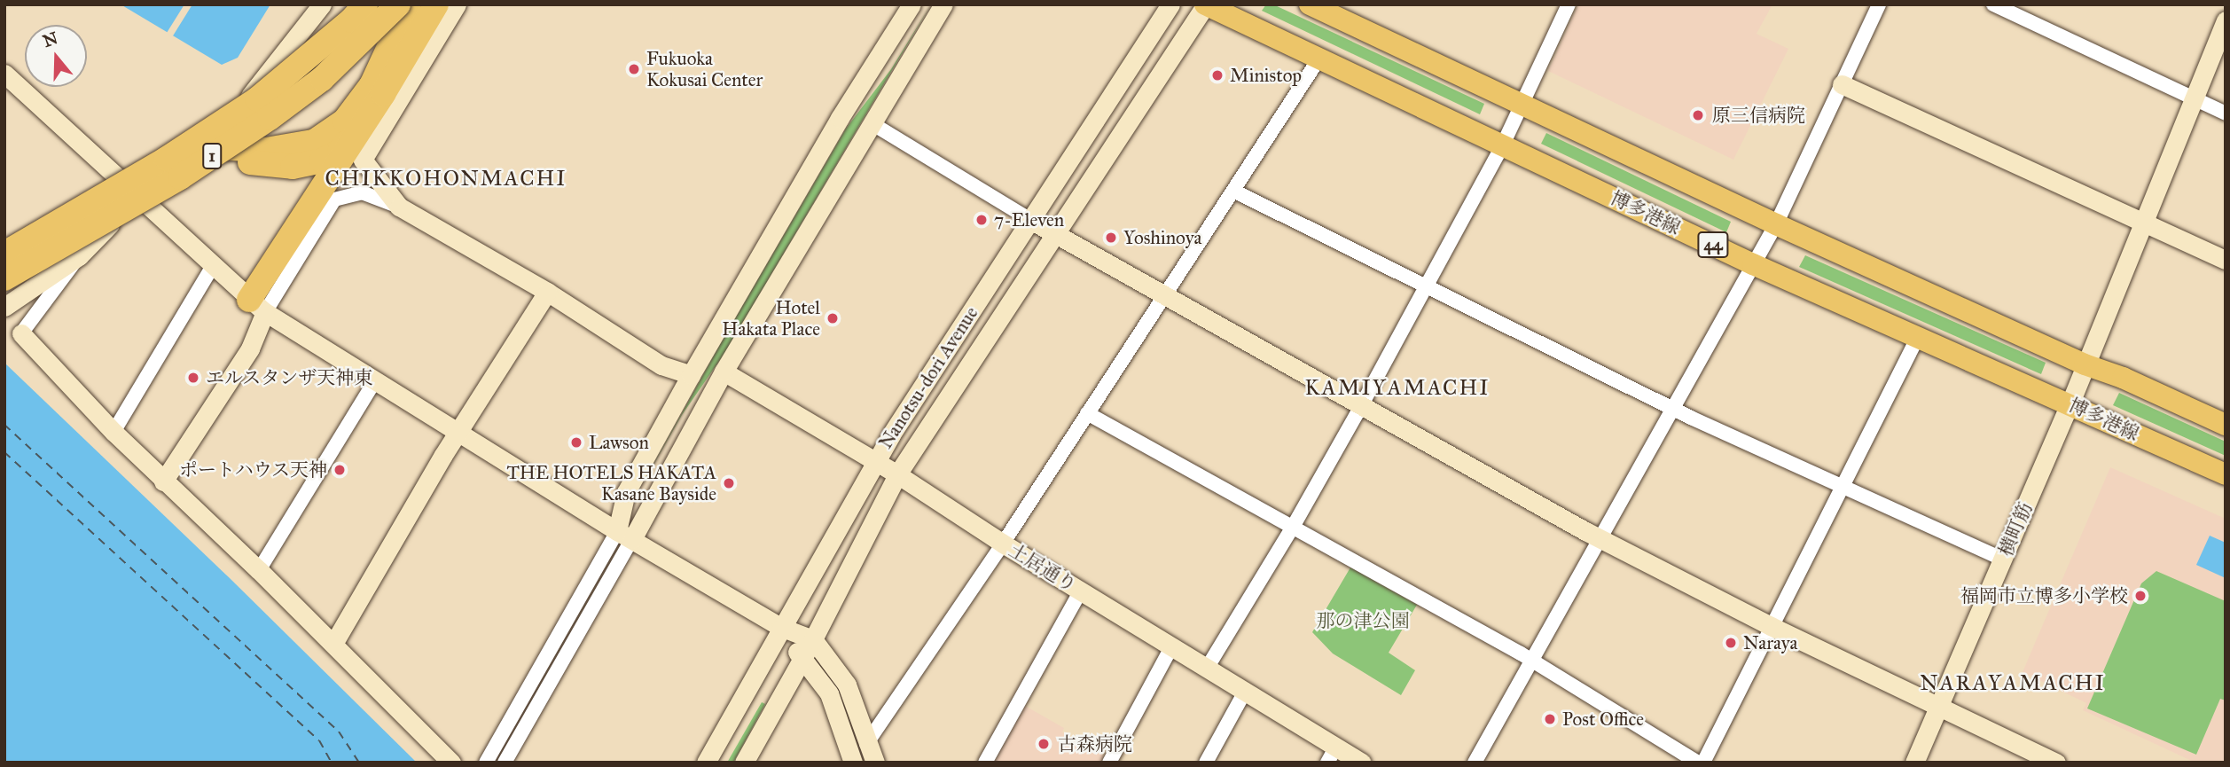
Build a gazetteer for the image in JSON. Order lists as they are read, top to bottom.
{
  "streets": {
    "highway": ["1"],
    "main road": ["博多港線", "44"],
    "street": ["Nanotsu-dori Avenue", "横町筋", "土居通り"]
  },
  "crossings": [
    ["博多港線", "Nanotsu-dori Avenue"],
    ["博多港線", "横町筋"],
    ["44", "横町筋"],
    ["Nanotsu-dori Avenue", "土居通り"]
  ],
  "districts": ["CHIKKOHONMACHI", "KAMIYAMACHI", "NARAYAMACHI"],
  "parks": ["那の津公園"],
  "places": [
    "Fukuoka Kokusai Center",
    "Ministop",
    "原三信病院",
    "7-Eleven",
    "Yoshinoya",
    "Hotel Hakata Place",
    "エルスタンザ天神東",
    "Lawson",
    "ポートハウス天神",
    "THE HOTELS HAKATA Kasane Bayside",
    "福岡市立博多小学校",
    "Naraya",
    "Post Office",
    "古森病院"
  ],
  "north": "top"
}
